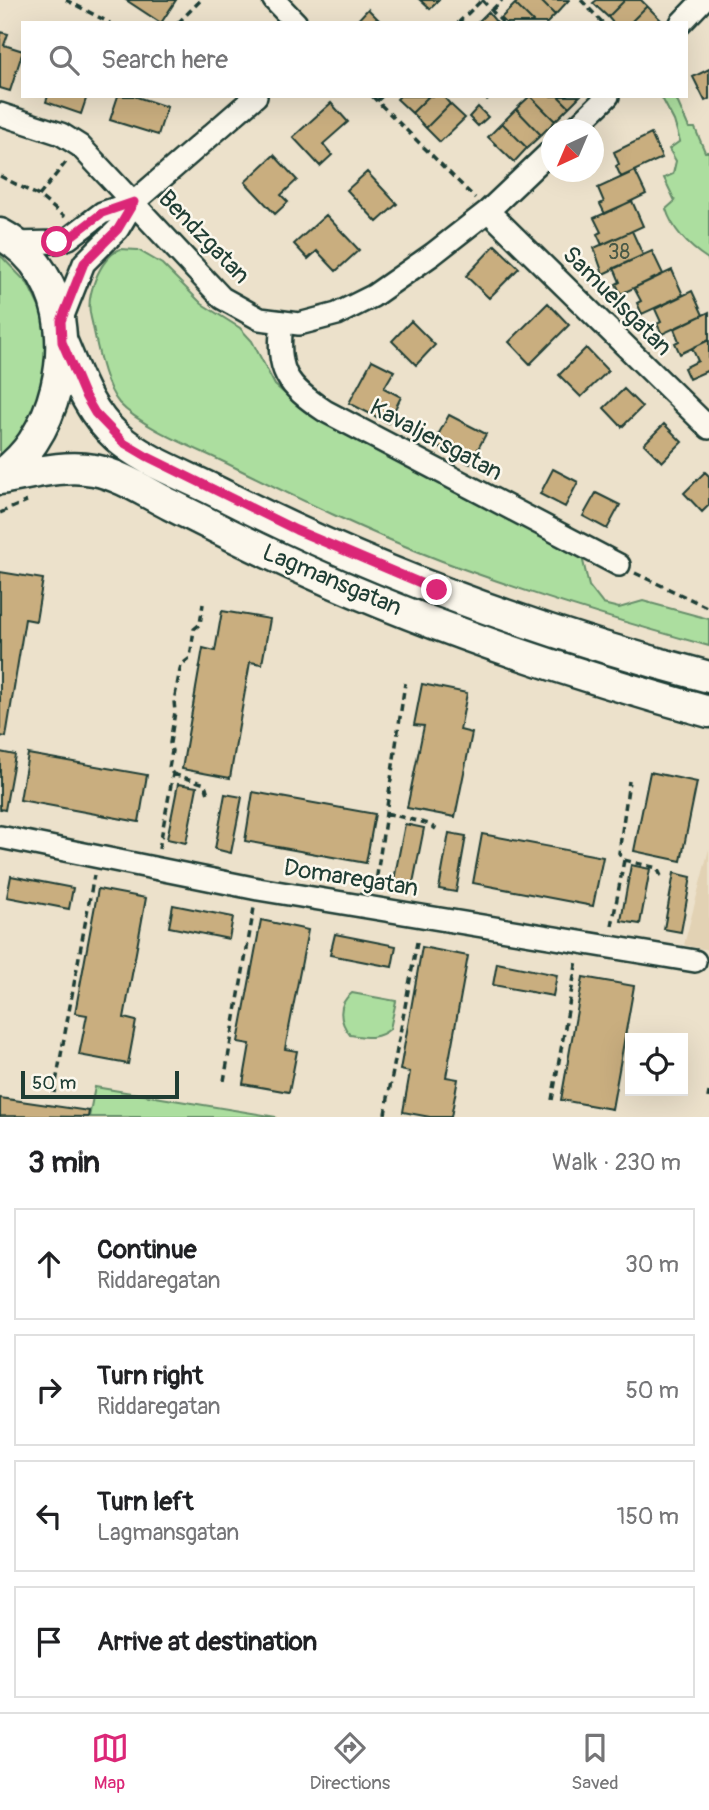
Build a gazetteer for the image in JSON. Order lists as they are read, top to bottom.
{
  "streets": {
    "main road": ["Lagmansgatan"],
    "street": [
      "Bendzgatan",
      "Samuelsgatan",
      "Kavaljersgatan",
      "Domaregatan"
    ]
  },
  "crossings": [
    ["Bendzgatan", "Samuelsgatan"],
    ["Bendzgatan", "Kavaljersgatan"]
  ],
  "house_numbers": ["38"],
  "scale_bar": "50 m",
  "north": "bottom left",
  "page": {
    "search": "Search here",
    "scale": "50 m",
    "heading": ["3 min", "Walk · 230 m"],
    "list": [
      ["Continue", "Riddaregatan", "30 m"],
      ["Turn right", "Riddaregatan", "50 m"],
      ["Turn left", "Lagmansgatan", "150 m"],
      "Arrive at destination"
    ],
    "nav": ["Map", "Directions", "Saved"]
  }
}
